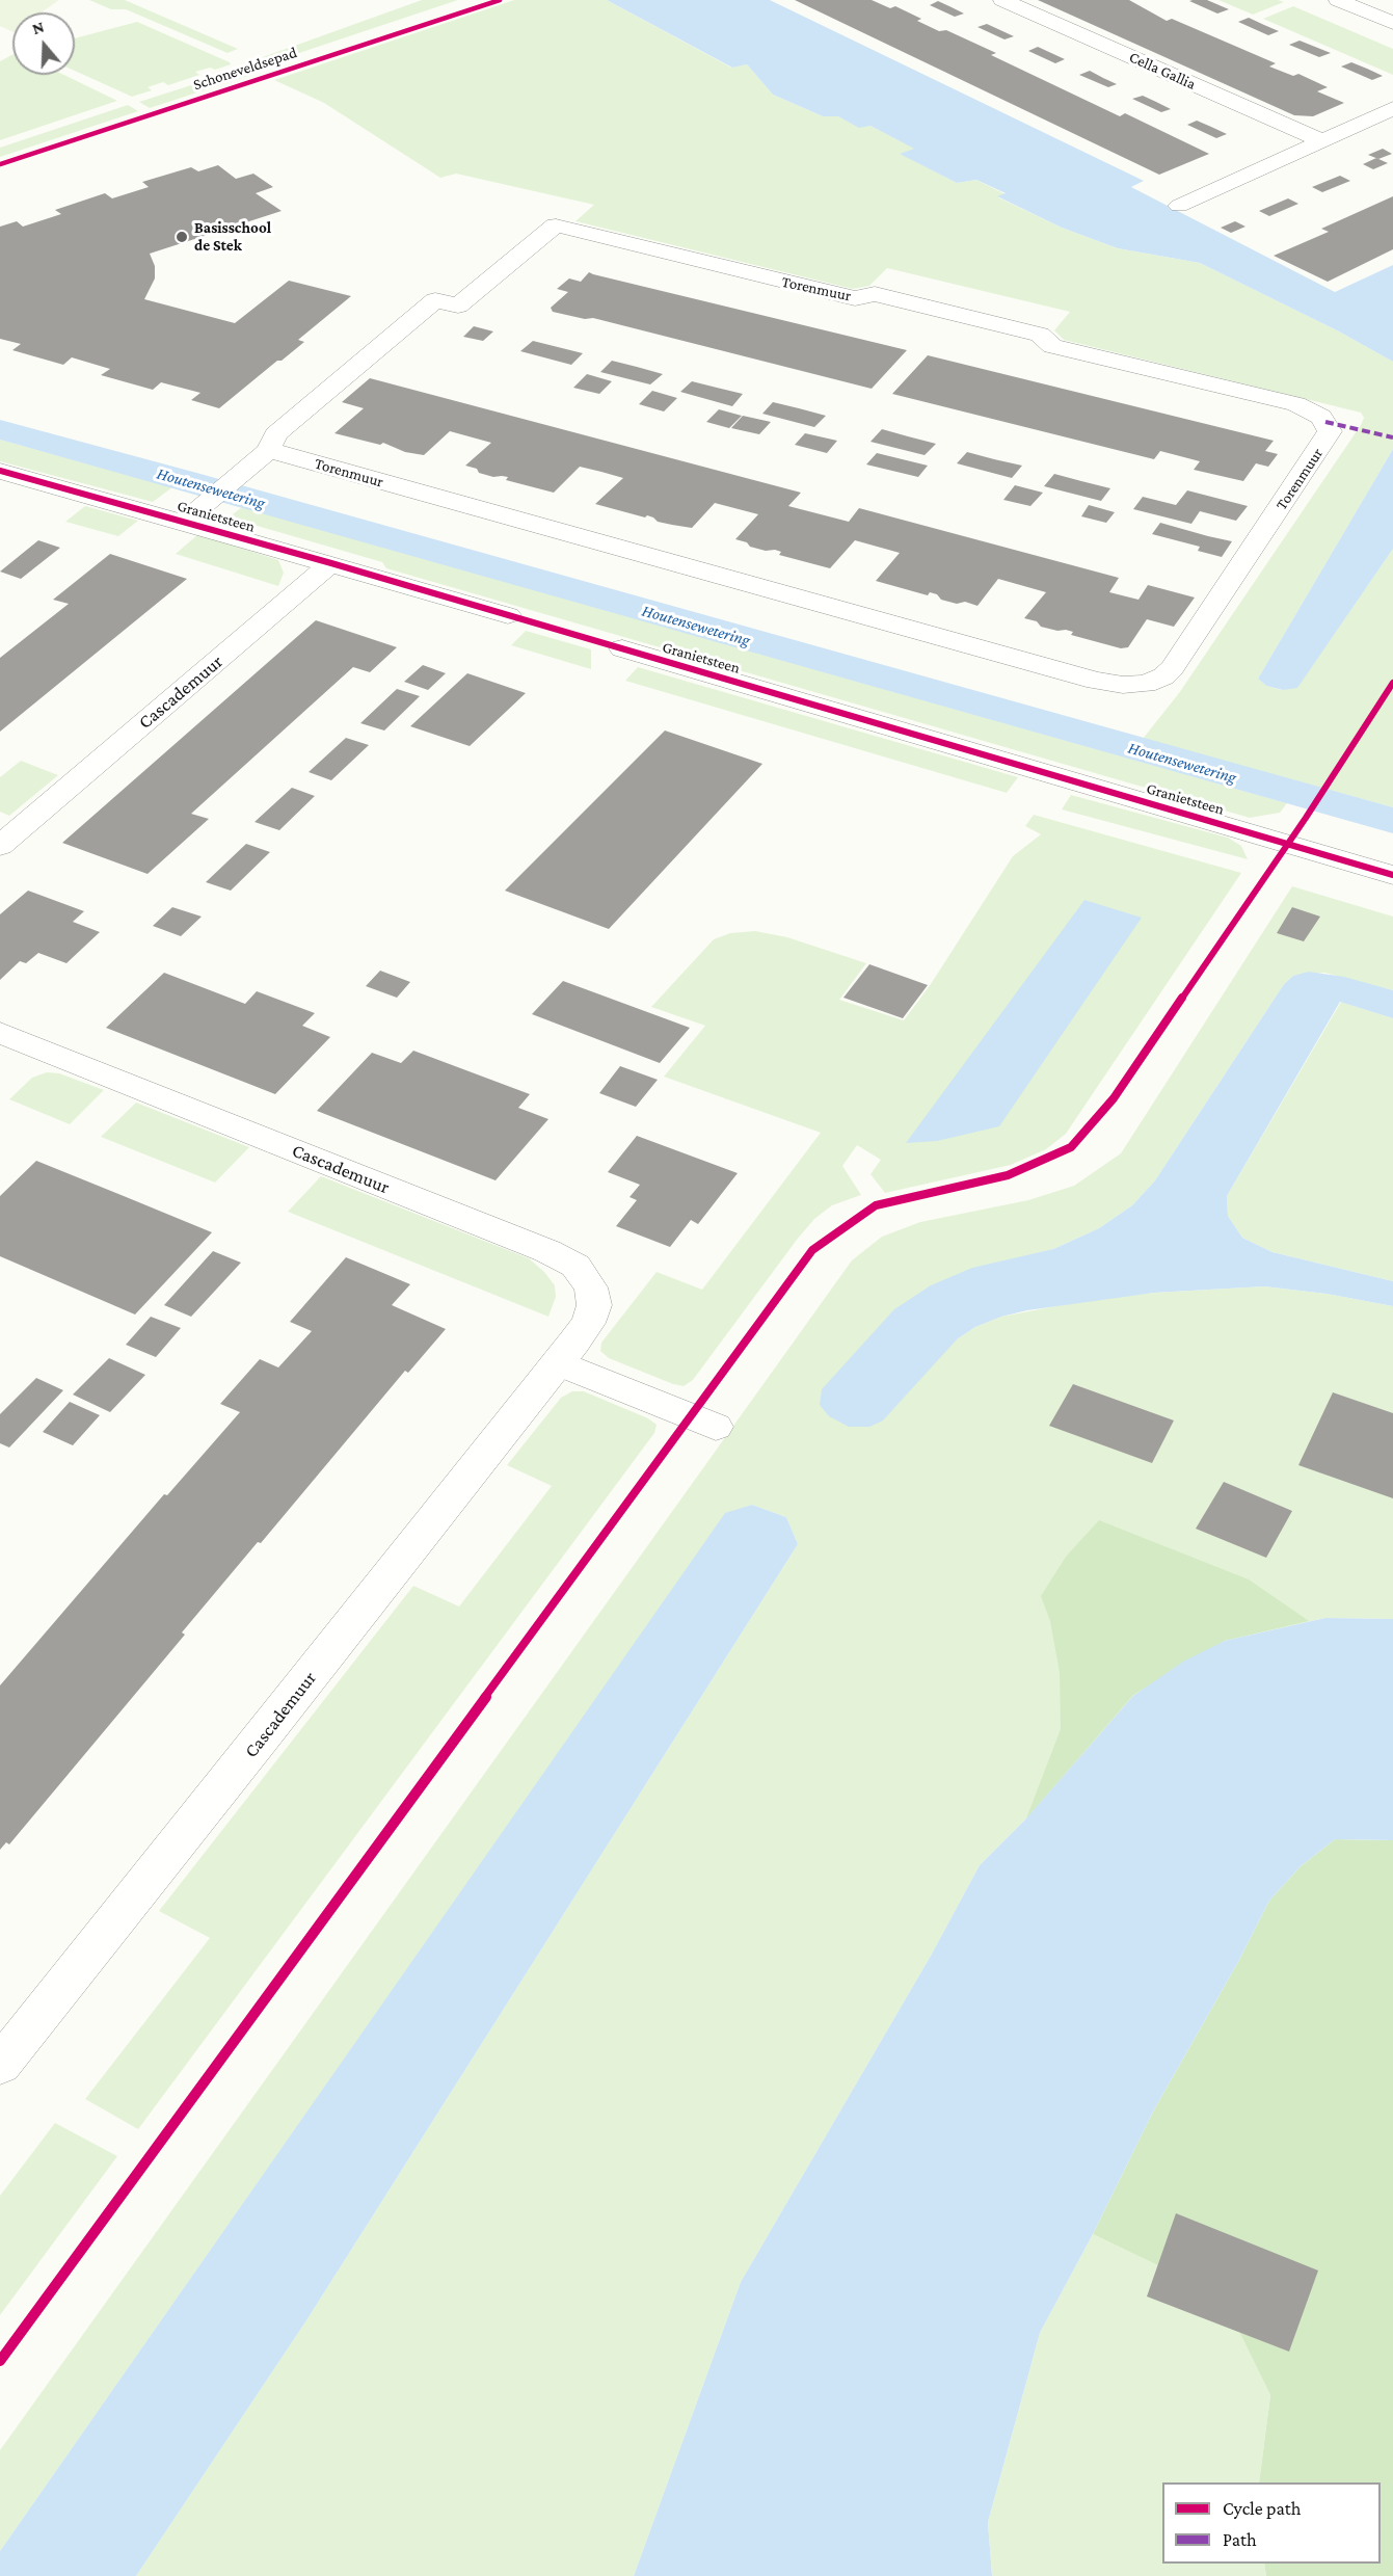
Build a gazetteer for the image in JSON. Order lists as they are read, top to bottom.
{
  "streets": {
    "street": [
      "Cella Gallia",
      "Torenmuur",
      "Granietsteen",
      "Cascademuur"
    ],
    "cycle path": ["Schoneveldsepad"]
  },
  "crossings": [
    ["Torenmuur", "Granietsteen"],
    ["Granietsteen", "Cascademuur"]
  ],
  "water": ["Houtensewetering"],
  "places": ["Basisschool de Stek"],
  "legend": ["Cycle path", "Path"],
  "north": "top"
}
